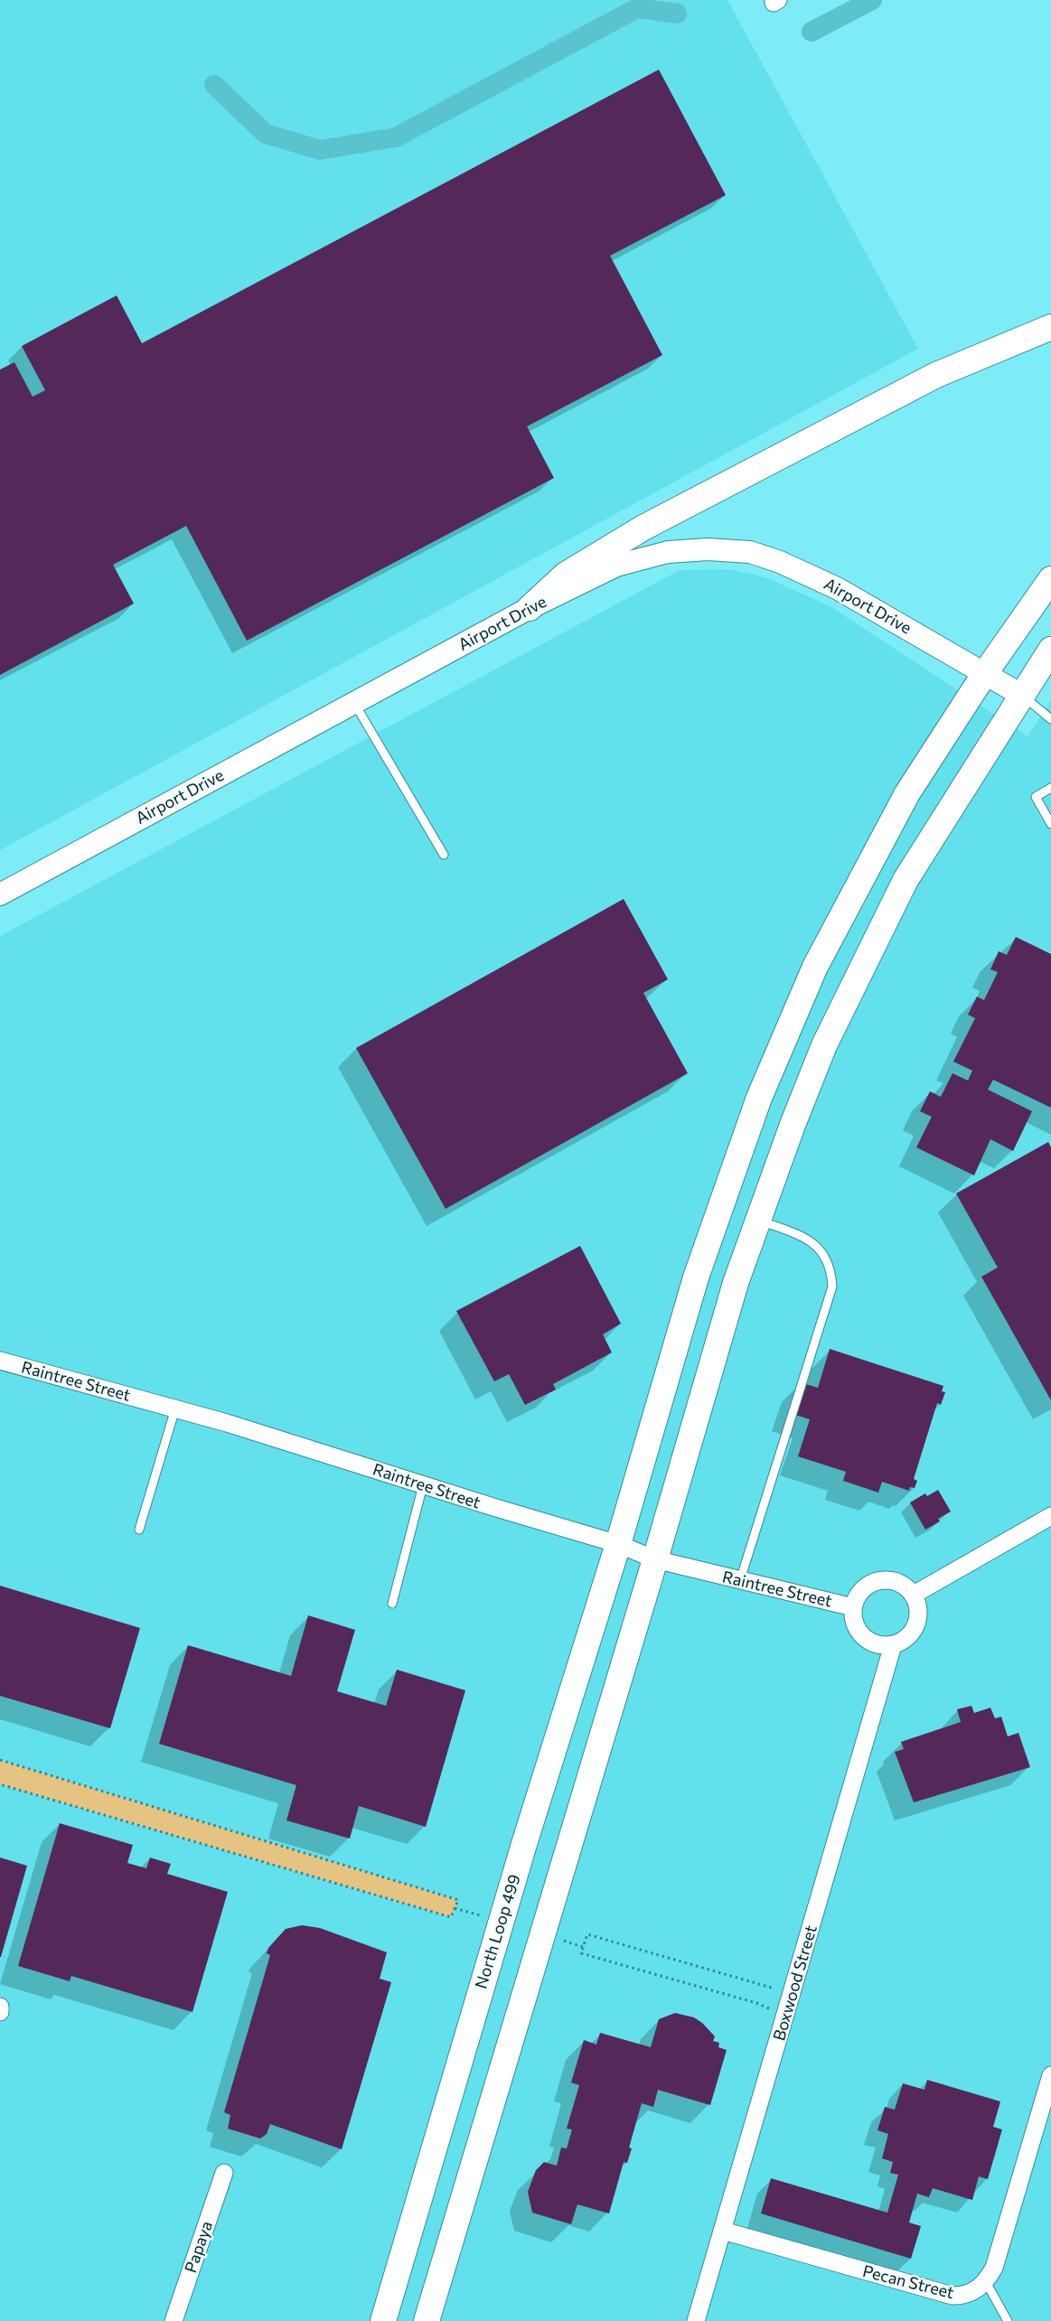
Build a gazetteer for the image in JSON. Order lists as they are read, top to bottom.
{
  "streets": {
    "main road": ["North Loop 499"],
    "street": [
      "Airport Drive",
      "Raintree Street",
      "Boxwood Street",
      "Papaya",
      "Pecan Street"
    ]
  },
  "crossings": [
    ["Airport Drive", "North Loop 499"],
    ["Raintree Street", "North Loop 499"],
    ["Raintree Street", "Boxwood Street"],
    ["Boxwood Street", "Pecan Street"]
  ]
}
